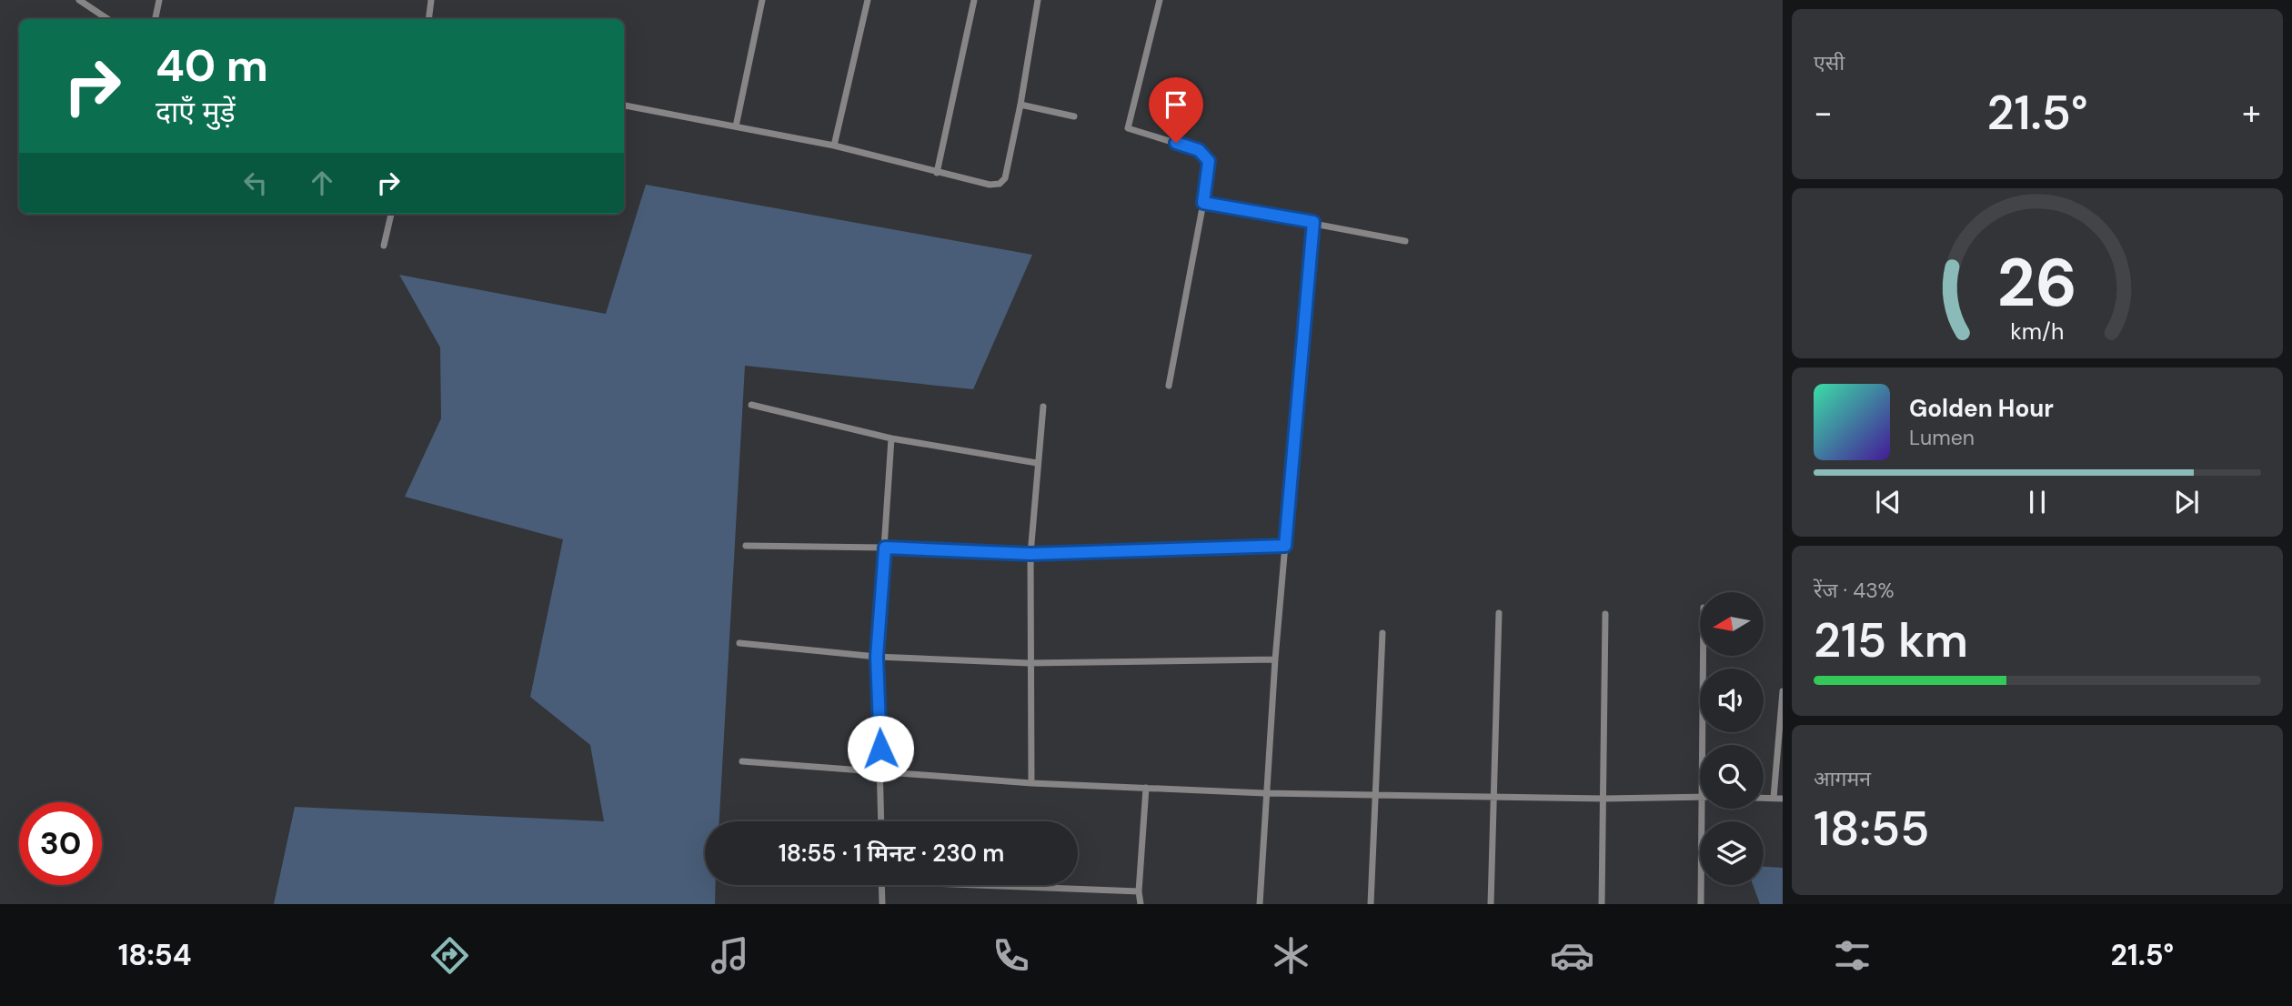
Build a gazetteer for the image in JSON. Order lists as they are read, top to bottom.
{
  "north": "left",
  "page": {
    "tile": [
      "एसी",
      ["रेंज · 43%", "215 km"],
      ["आगमन", "18:55"]
    ],
    "turn": ["40 m", "दाएँ मुड़ें"],
    "heat": ["−", "21.5°", "+"],
    "song": ["Golden Hour", "Lumen"],
    "limit": "30",
    "trip": "18:55 · 1 मिनट · 230 m",
    "tabs": ["18:54", "21.5°"],
    "gauge": ["26", "km/h"]
  }
}
